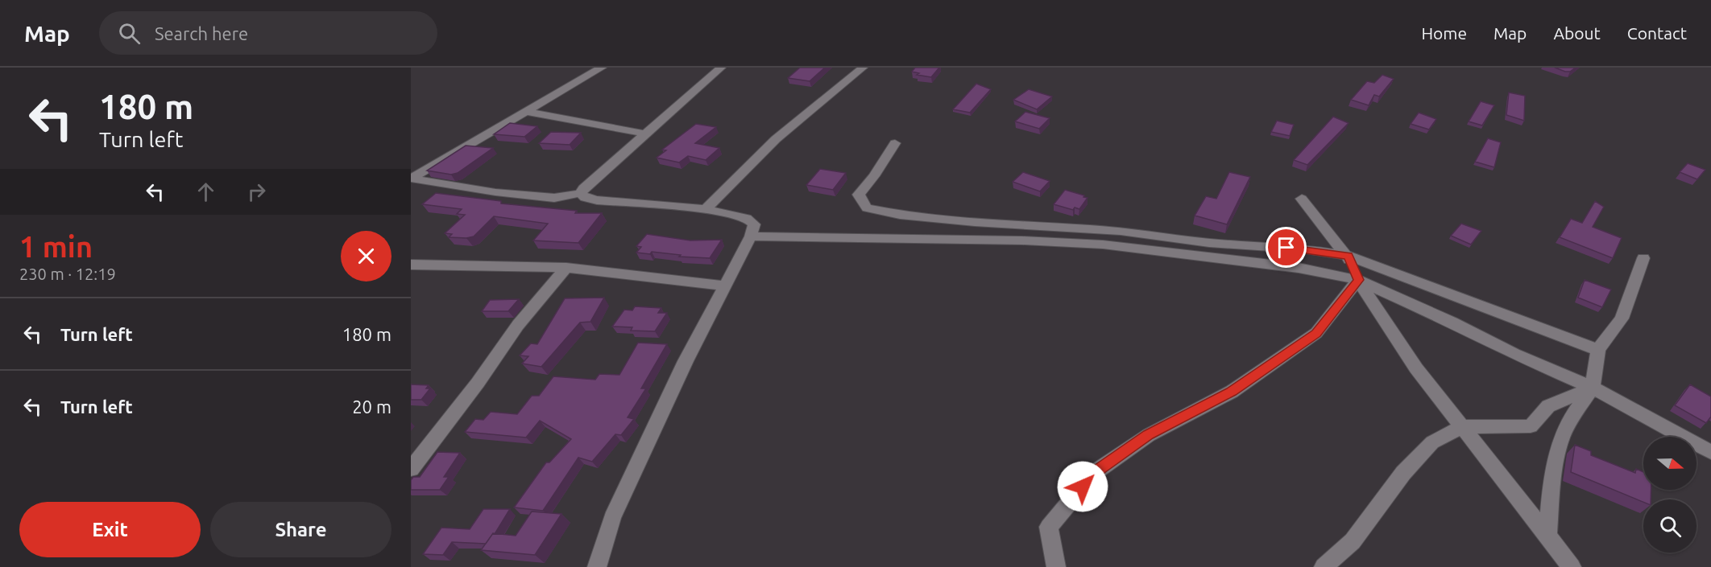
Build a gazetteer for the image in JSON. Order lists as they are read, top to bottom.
{
  "north": "right",
  "page": {
    "header": "Map",
    "search": "Search here",
    "nav": [
      "Home",
      "Map",
      "About",
      "Contact"
    ],
    "turn": ["180 m", "Turn left"],
    "heading": ["1 min", "230 m · 12:19"],
    "list": [
      {
        "name": "Turn left",
        "value": "180 m"
      },
      {
        "name": "Turn left",
        "value": "20 m"
      }
    ],
    "buttons": ["Exit", "Share"]
  }
}
